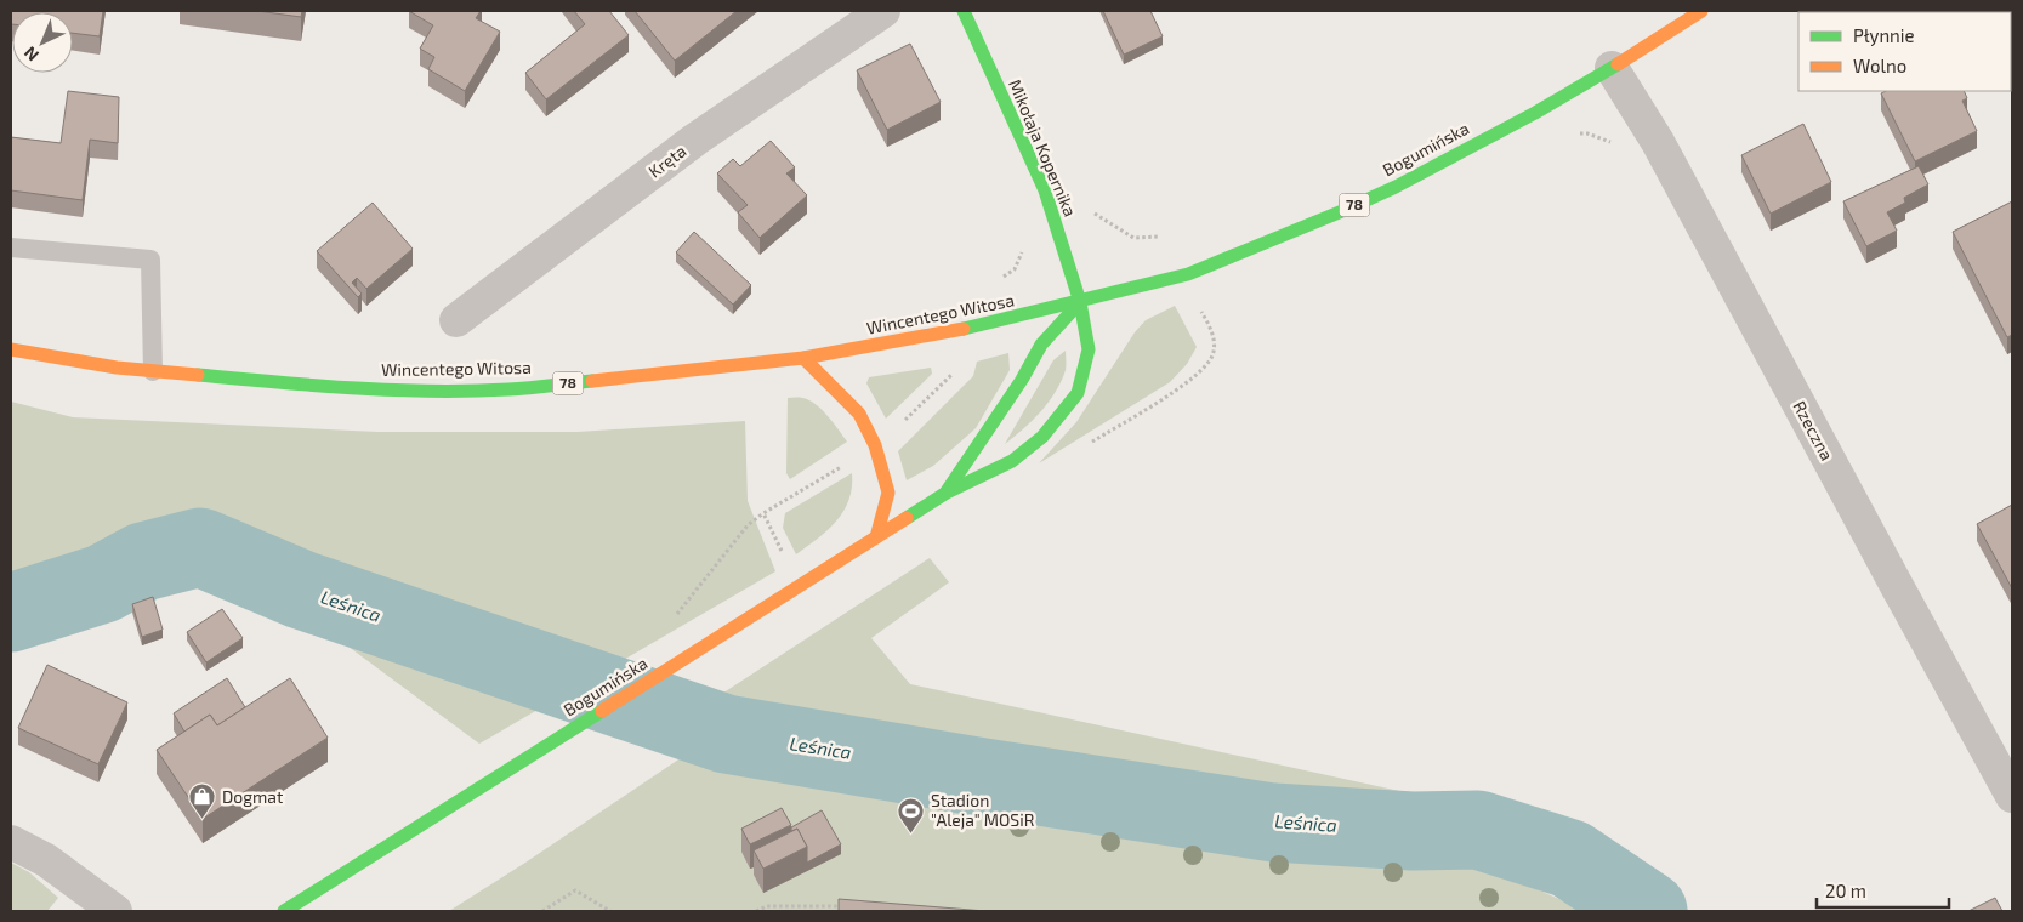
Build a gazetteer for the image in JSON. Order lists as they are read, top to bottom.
{
  "streets": {
    "street": [
      "Mikołaja Kopernika",
      "Bogumińska",
      "Kręta",
      "78",
      "Wincentego Witosa",
      "Rzeczna"
    ]
  },
  "crossings": [
    ["Mikołaja Kopernika", "Bogumińska"],
    ["Mikołaja Kopernika", "Wincentego Witosa"],
    ["Bogumińska", "Wincentego Witosa"],
    ["Bogumińska", "Rzeczna"]
  ],
  "water": ["Leśnica"],
  "places": {
    "shop": ["Dogmat"],
    "sports": ["Stadion \"Aleja\" MOSiR"]
  },
  "legend": ["Płynnie", "Wolno"],
  "scale_bar": "20 m",
  "north": "bottom left"
}
